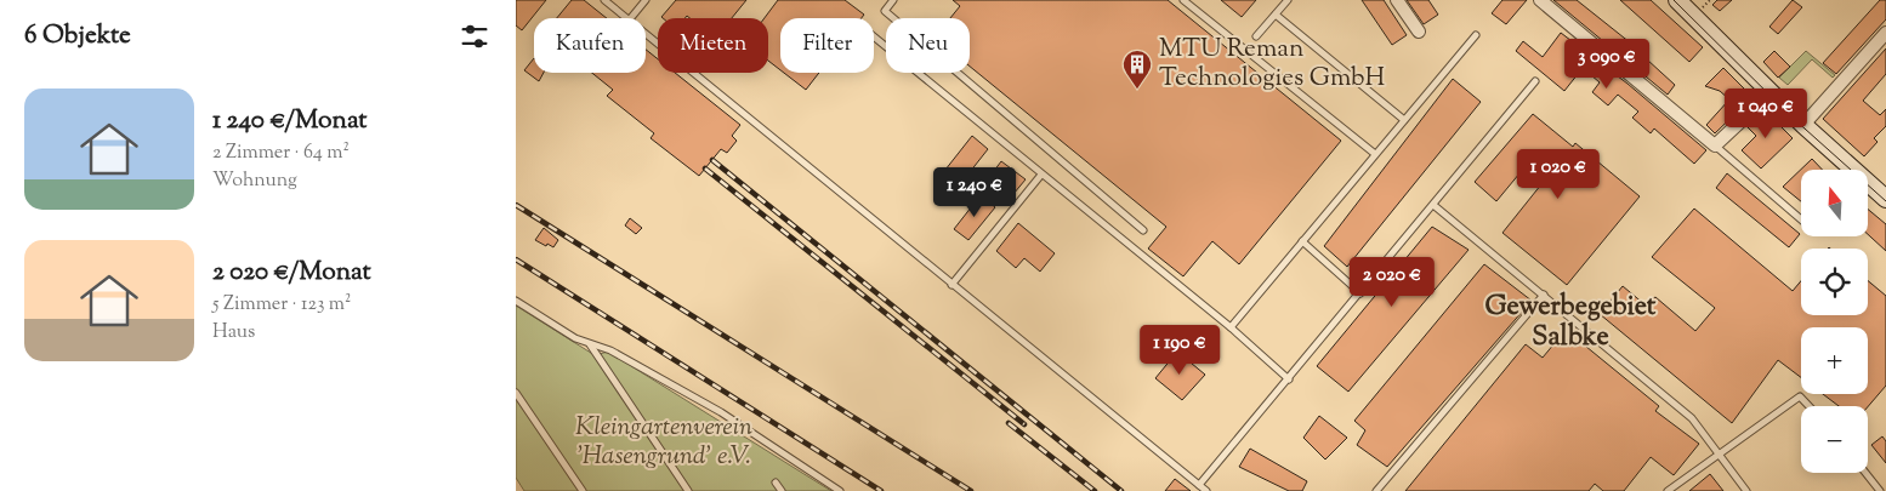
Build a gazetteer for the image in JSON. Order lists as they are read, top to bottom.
{
  "districts": ["Gewerbegebiet Salbke"],
  "parks": ["Kleingartenverein 'Hasengrund' e.V."],
  "places": {
    "building": ["MTU Reman Technologies GmbH"]
  },
  "north": "top",
  "page": {
    "heading": "6 Objekte",
    "chip": [
      "Kaufen",
      "Mieten",
      "Filter",
      "Neu"
    ],
    "price": [
      "3 090 €",
      "1 040 €",
      "1 020 €",
      "1 240 €",
      "2 020 €",
      "1 190 €"
    ],
    "list": [
      {
        "name": "1 240 €/Monat",
        "note": "2 Zimmer · 64 m² · Wohnung"
      },
      {
        "name": "2 020 €/Monat",
        "note": "5 Zimmer · 123 m² · Haus"
      }
    ],
    "map_buttons": ["+", "−"]
  }
}
